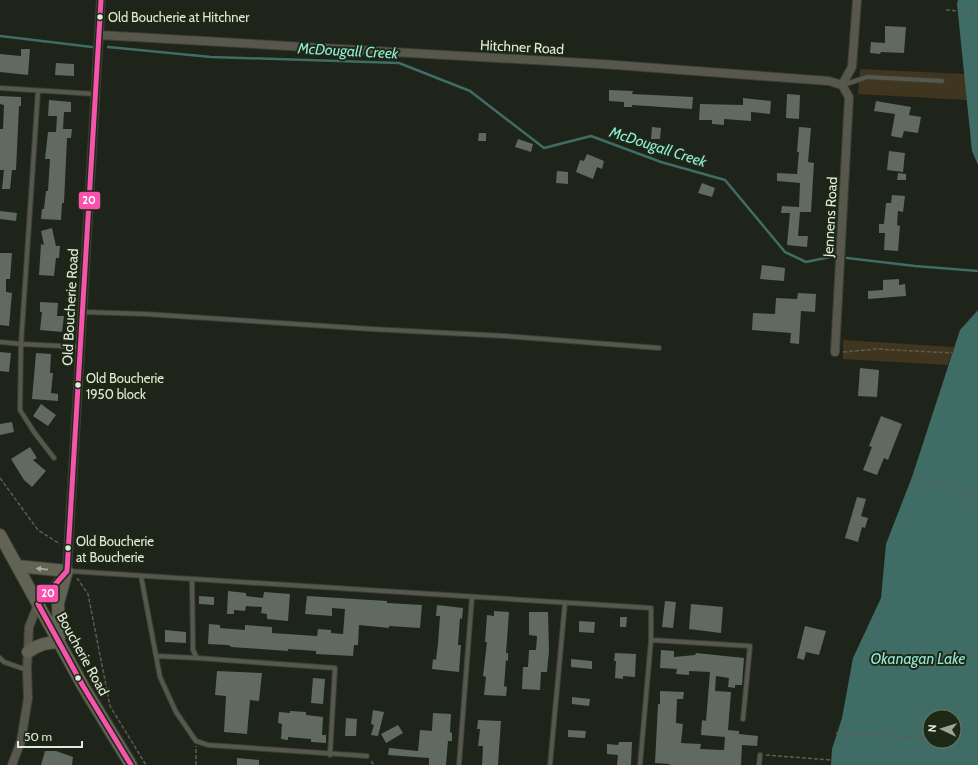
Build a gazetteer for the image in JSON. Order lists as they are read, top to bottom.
{
  "streets": {
    "main road": ["Boucherie Road"],
    "street": ["Hitchner Road", "Jennens Road", "Old Boucherie Road"]
  },
  "crossings": [
    ["Hitchner Road", "Jennens Road"],
    ["Hitchner Road", "Old Boucherie Road"]
  ],
  "water": ["McDougall Creek", "Okanagan Lake"],
  "places": ["Old Boucherie at Hitchner", "Old Boucherie 1950 block", "Old Boucherie at Boucherie"],
  "lines": ["transit line 20"],
  "scale_bar": "50 m",
  "north": "left"
}
